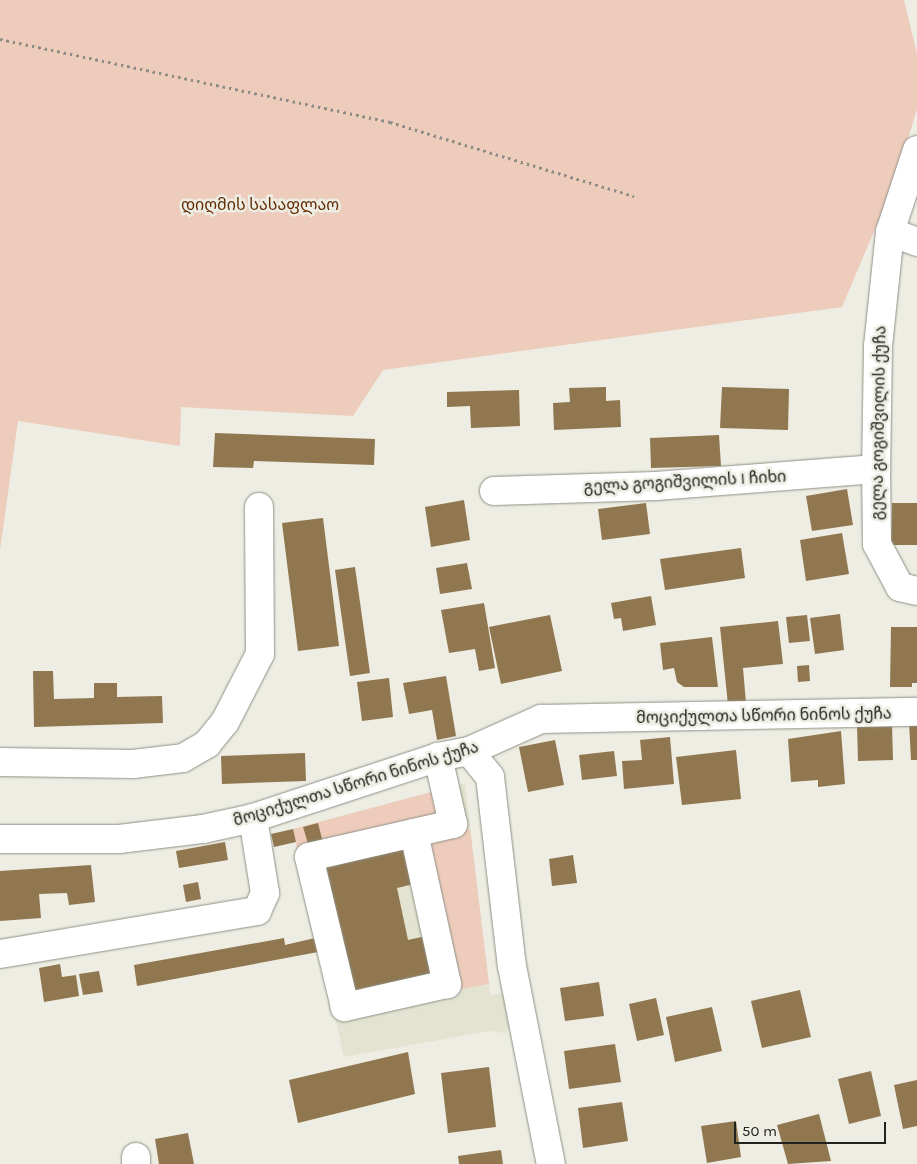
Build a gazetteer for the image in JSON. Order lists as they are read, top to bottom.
{
  "streets": {
    "street": ["გელა გოგიშვილის ქუჩა", "გელა გოგიშვილის I ჩიხი", "მოციქულთა სწორი ნინოს ქუჩა"]
  },
  "crossings": [
    ["გელა გოგიშვილის ქუჩა", "გელა გოგიშვილის I ჩიხი"]
  ],
  "parks": ["დიღმის სასაფლაო"],
  "scale_bar": "50 m"
}
